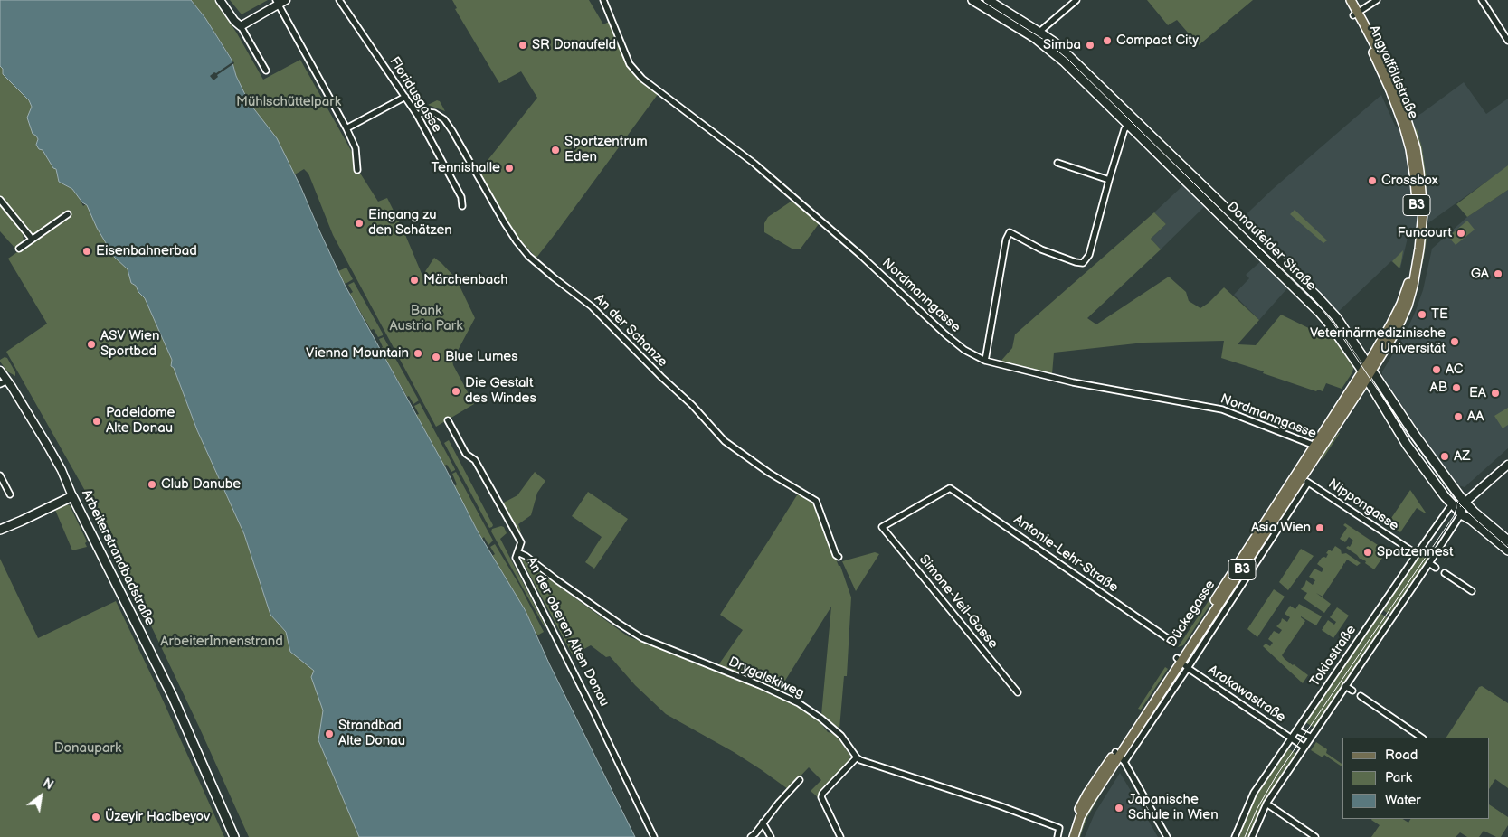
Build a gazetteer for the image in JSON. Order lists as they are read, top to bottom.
{
  "streets": {
    "main road": [
      "Angyalföldstraße",
      "B3",
      "Donaufelder Straße",
      "Arbeiterstrandbadstraße",
      "Dückegasse"
    ],
    "street": [
      "Floridusgasse",
      "Nordmanngasse",
      "An der Schanze",
      "Nippongasse",
      "Antonie-Lehr-Straße",
      "Simone-Veil-Gasse",
      "An der oberen Alten Donau",
      "Tokiostraße",
      "Drygalskiweg",
      "Arakawastraße"
    ]
  },
  "crossings": [
    ["Angyalföldstraße", "Donaufelder Straße"],
    ["Angyalföldstraße", "Dückegasse"],
    ["Floridusgasse", "An der Schanze"],
    ["Donaufelder Straße", "Dückegasse"],
    ["Donaufelder Straße", "Tokiostraße"],
    ["Nordmanngasse", "Dückegasse"],
    ["Nippongasse", "Dückegasse"],
    ["Nippongasse", "Tokiostraße"],
    ["Antonie-Lehr-Straße", "Simone-Veil-Gasse"],
    ["Dückegasse", "Arakawastraße"],
    ["An der oberen Alten Donau", "Drygalskiweg"],
    ["Tokiostraße", "Arakawastraße"]
  ],
  "parks": [
    "Mühlschüttelpark",
    "Bank Austria Park",
    "ArbeiterInnenstrand",
    "Donaupark"
  ],
  "places": [
    "Compact City",
    "SR Donaufeld",
    "Simba",
    "Sportzentrum Eden",
    "Tennishalle",
    "Crossbox",
    "Eingang zu den Schätzen",
    "Funcourt",
    "Eisenbahnerbad",
    "GA",
    "Märchenbach",
    "TE",
    "Veterinärmedizinische Universität",
    "ASV Wien Sportbad",
    "Vienna Mountain",
    "Blue Lumes",
    "AC",
    "AB",
    "Die Gestalt des Windes",
    "EA",
    "AA",
    "Padeldome Alte Donau",
    "AZ",
    "Club Danube",
    "Asia Wien",
    "Spatzennest",
    "Strandbad Alte Donau",
    "Japanische Schule in Wien",
    "Üzeyir Hacibeyov"
  ],
  "legend": ["Road", "Park", "Water"],
  "north": "top right"
}
